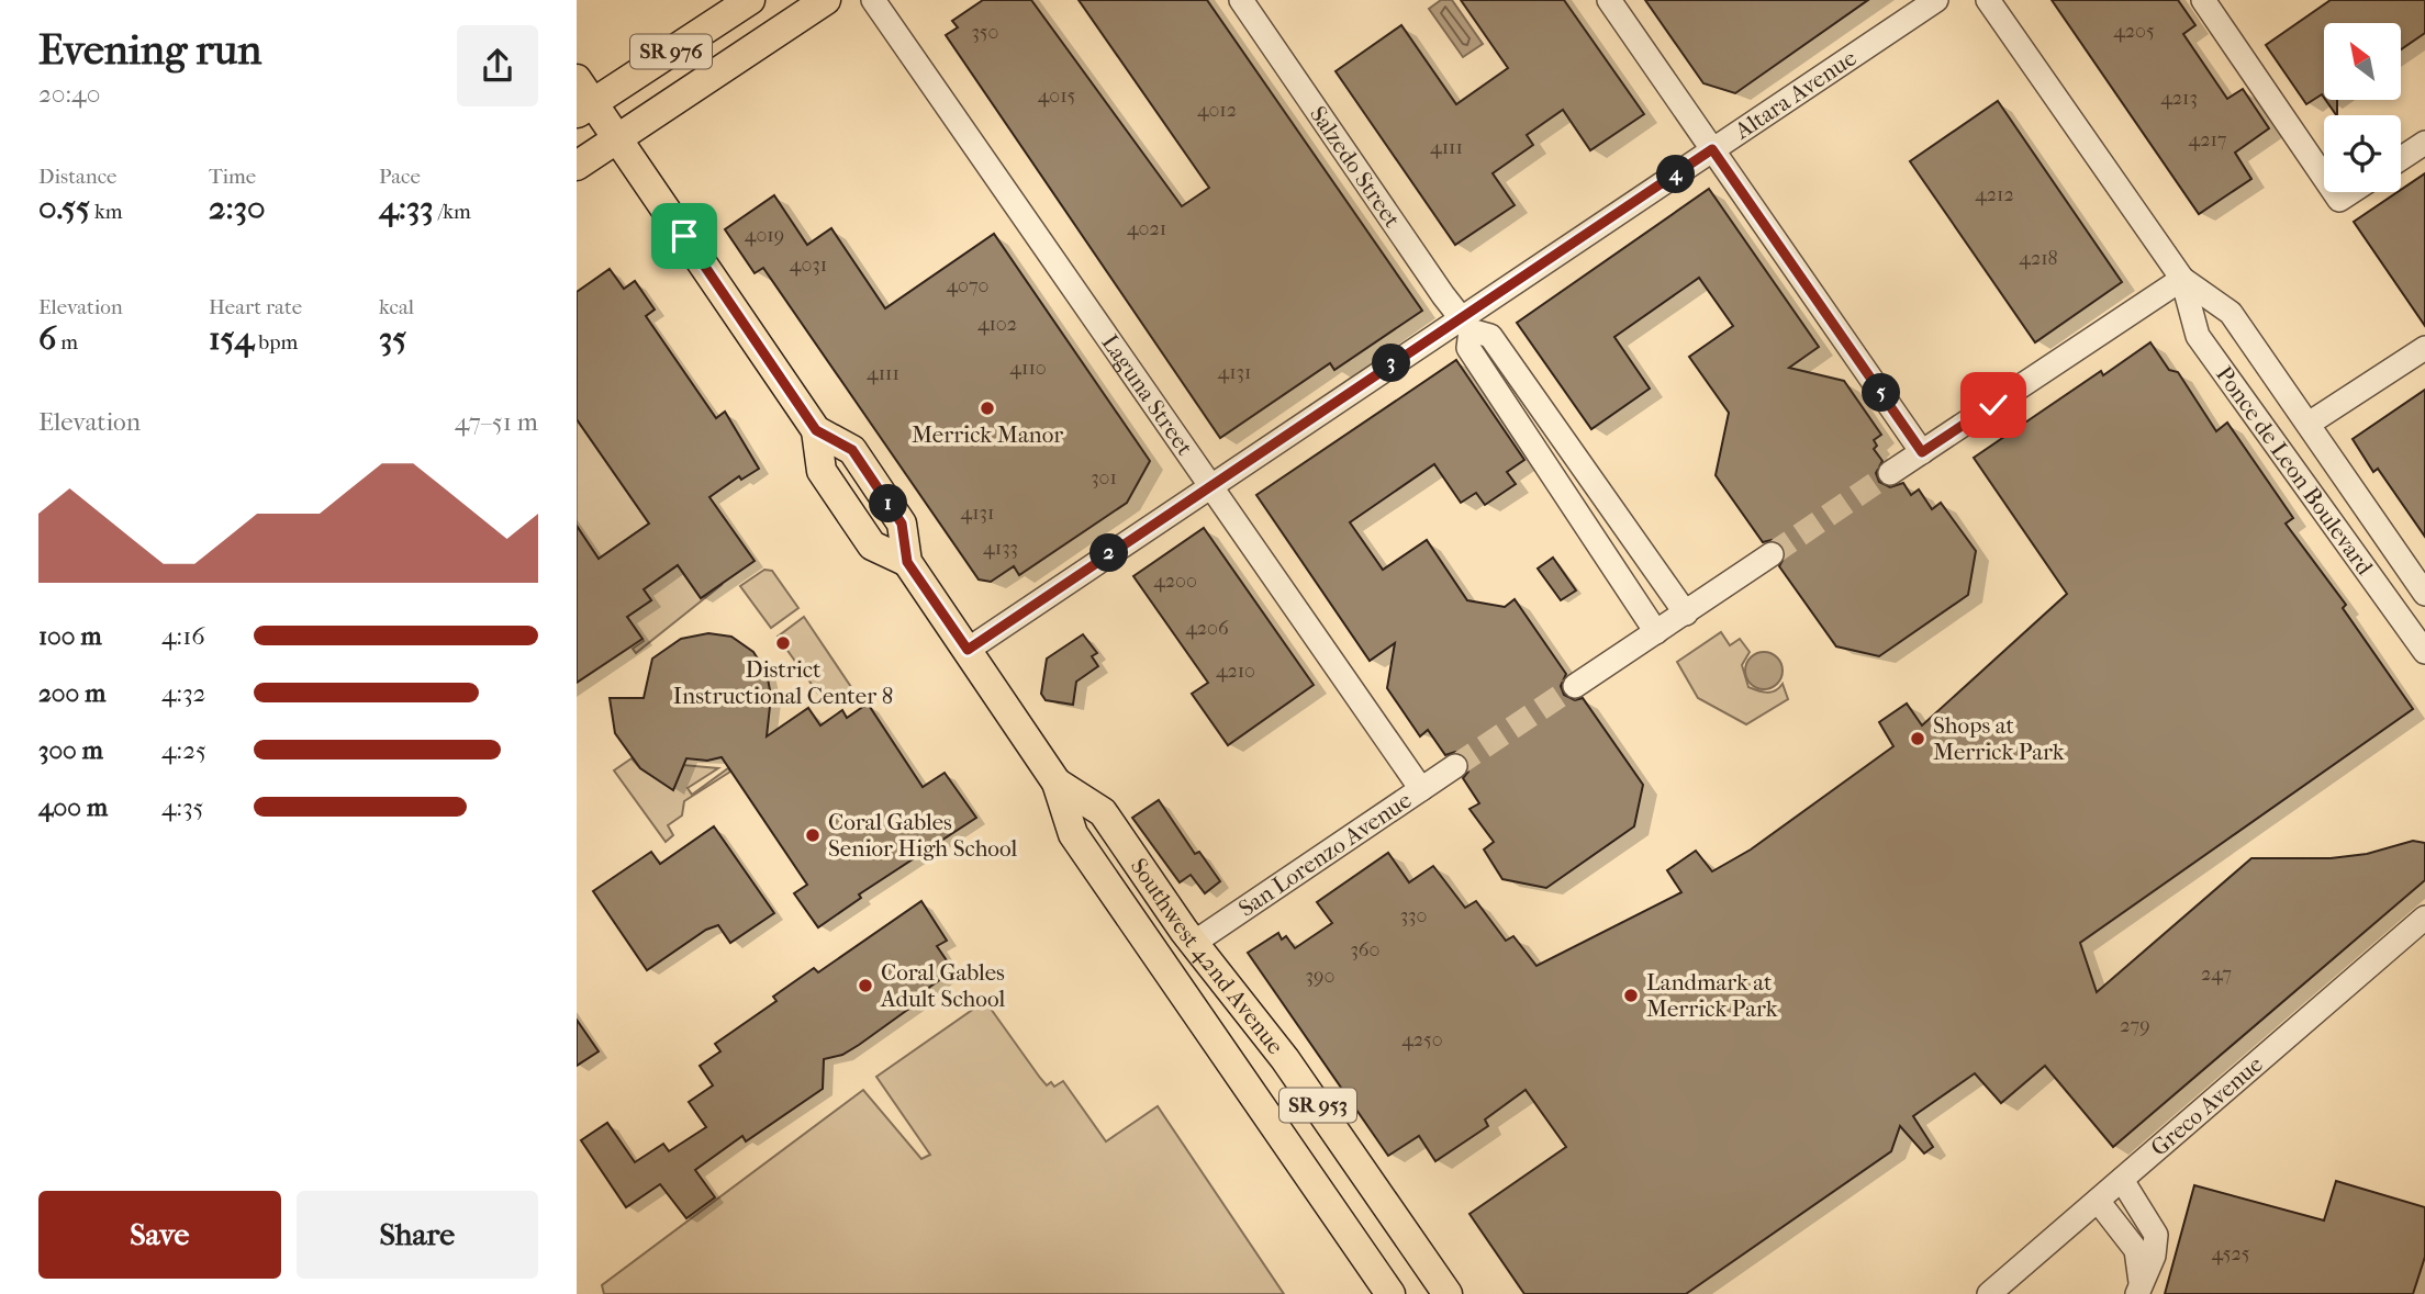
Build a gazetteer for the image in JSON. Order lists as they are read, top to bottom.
{
  "streets": {
    "main road": ["SR 976", "Southwest 42nd Avenue", "SR 953"],
    "street": [
      "Altara Avenue",
      "Salzedo Street",
      "Laguna Street",
      "Ponce de Leon Boulevard",
      "San Lorenzo Avenue",
      "Greco Avenue"
    ]
  },
  "crossings": [
    ["SR 976", "Southwest 42nd Avenue"],
    ["Altara Avenue", "Salzedo Street"],
    ["Altara Avenue", "Laguna Street"],
    ["Altara Avenue", "Southwest 42nd Avenue"],
    ["Laguna Street", "San Lorenzo Avenue"],
    ["San Lorenzo Avenue", "Southwest 42nd Avenue"]
  ],
  "places": [
    "Merrick Manor",
    "District Instructional Center 8",
    "Shops at Merrick Park",
    "Coral Gables Senior High School",
    "Coral Gables Adult School",
    "Landmark at Merrick Park"
  ],
  "house_numbers": [
    "4205",
    "350",
    "4015",
    "4213",
    "4012",
    "4217",
    "4111",
    "4212",
    "4021",
    "4019",
    "4218",
    "4031",
    "4070",
    "4102",
    "4110",
    "4131",
    "4111",
    "301",
    "4131",
    "4133",
    "4200",
    "4206",
    "4210",
    "330",
    "360",
    "247",
    "390",
    "279",
    "4250",
    "4525"
  ],
  "north": "top left",
  "page": {
    "heading": ["Evening run", "20:40"],
    "stats": [
      ["Distance", "0.55 km"],
      ["Time", "2:30"],
      ["Pace", "4:33 /km"],
      ["Elevation", "6 m"],
      ["Heart rate", "154 bpm"],
      ["kcal", "35"]
    ],
    "pins": [
      "4",
      "3",
      "5",
      "1",
      "2"
    ],
    "chart": ["Elevation", "47–51 m"],
    "list": [
      {
        "name": "100 m",
        "note": "4:16"
      },
      {
        "name": "200 m",
        "note": "4:32"
      },
      {
        "name": "300 m",
        "note": "4:25"
      },
      {
        "name": "400 m",
        "note": "4:35"
      }
    ],
    "buttons": ["Save", "Share"]
  }
}
